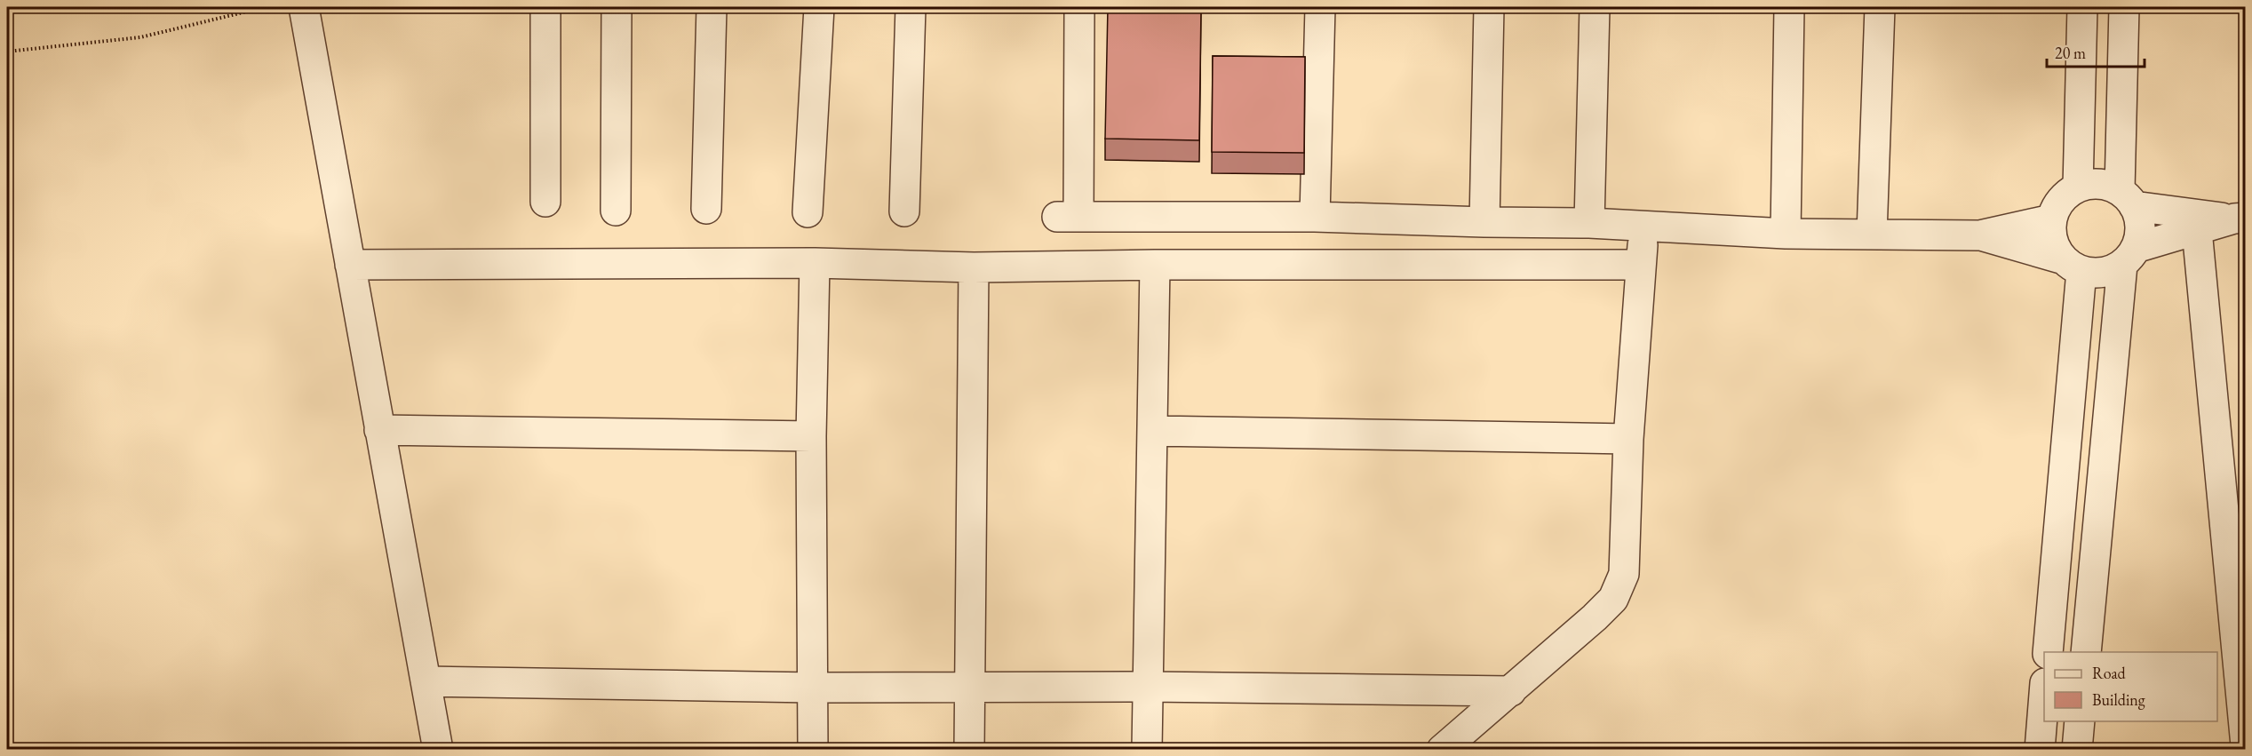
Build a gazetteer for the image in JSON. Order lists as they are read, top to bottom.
{
  "legend": ["Road", "Building"],
  "scale_bar": "20 m"
}
